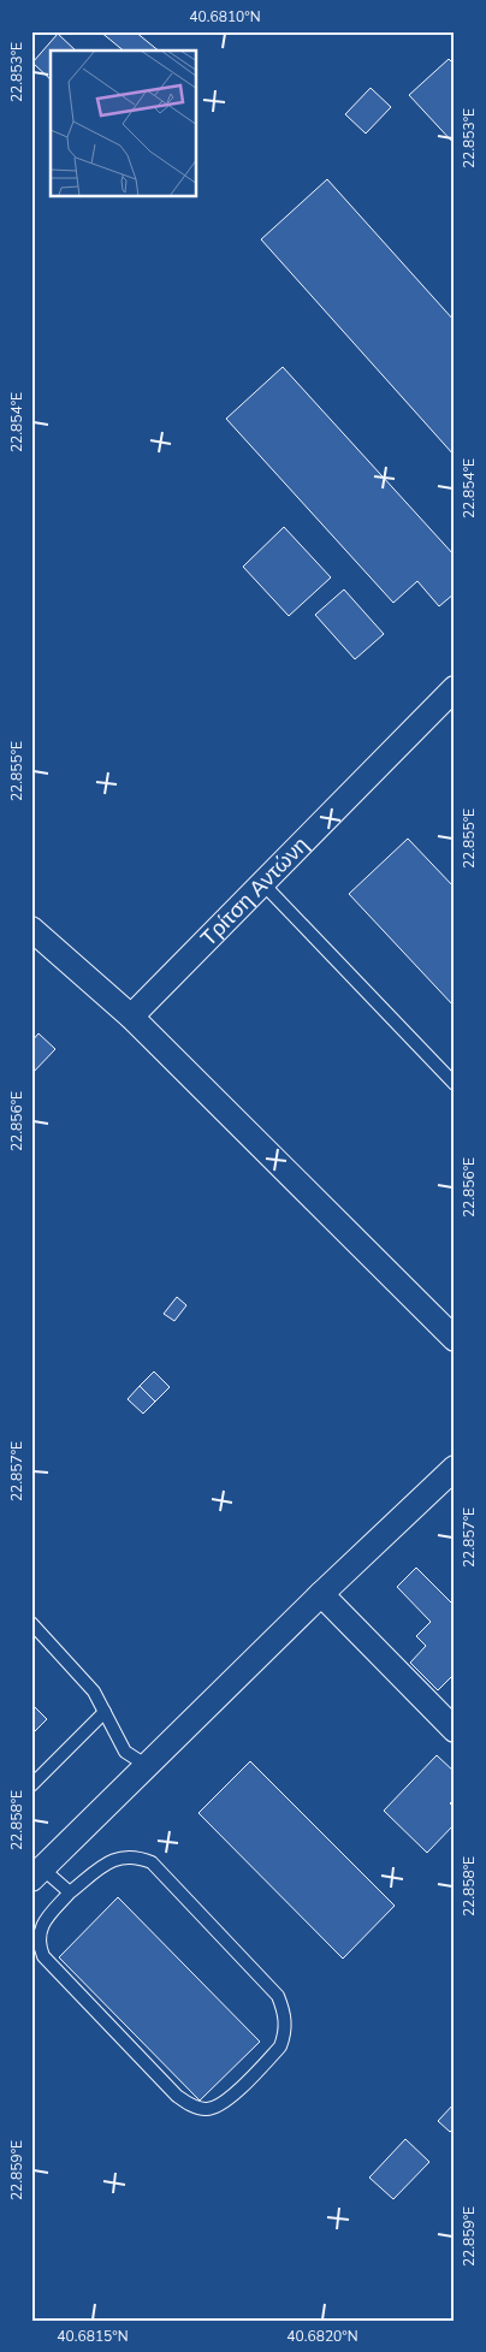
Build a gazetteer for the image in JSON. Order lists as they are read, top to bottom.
{
  "streets": {
    "street": ["Τρίτση Αντώνη"]
  },
  "coordinates": [
    "40.6810°N",
    "22.853°E",
    "22.854°E",
    "22.855°E",
    "22.856°E",
    "22.857°E",
    "22.858°E",
    "22.859°E",
    "40.6815°N",
    "40.6820°N"
  ]
}
